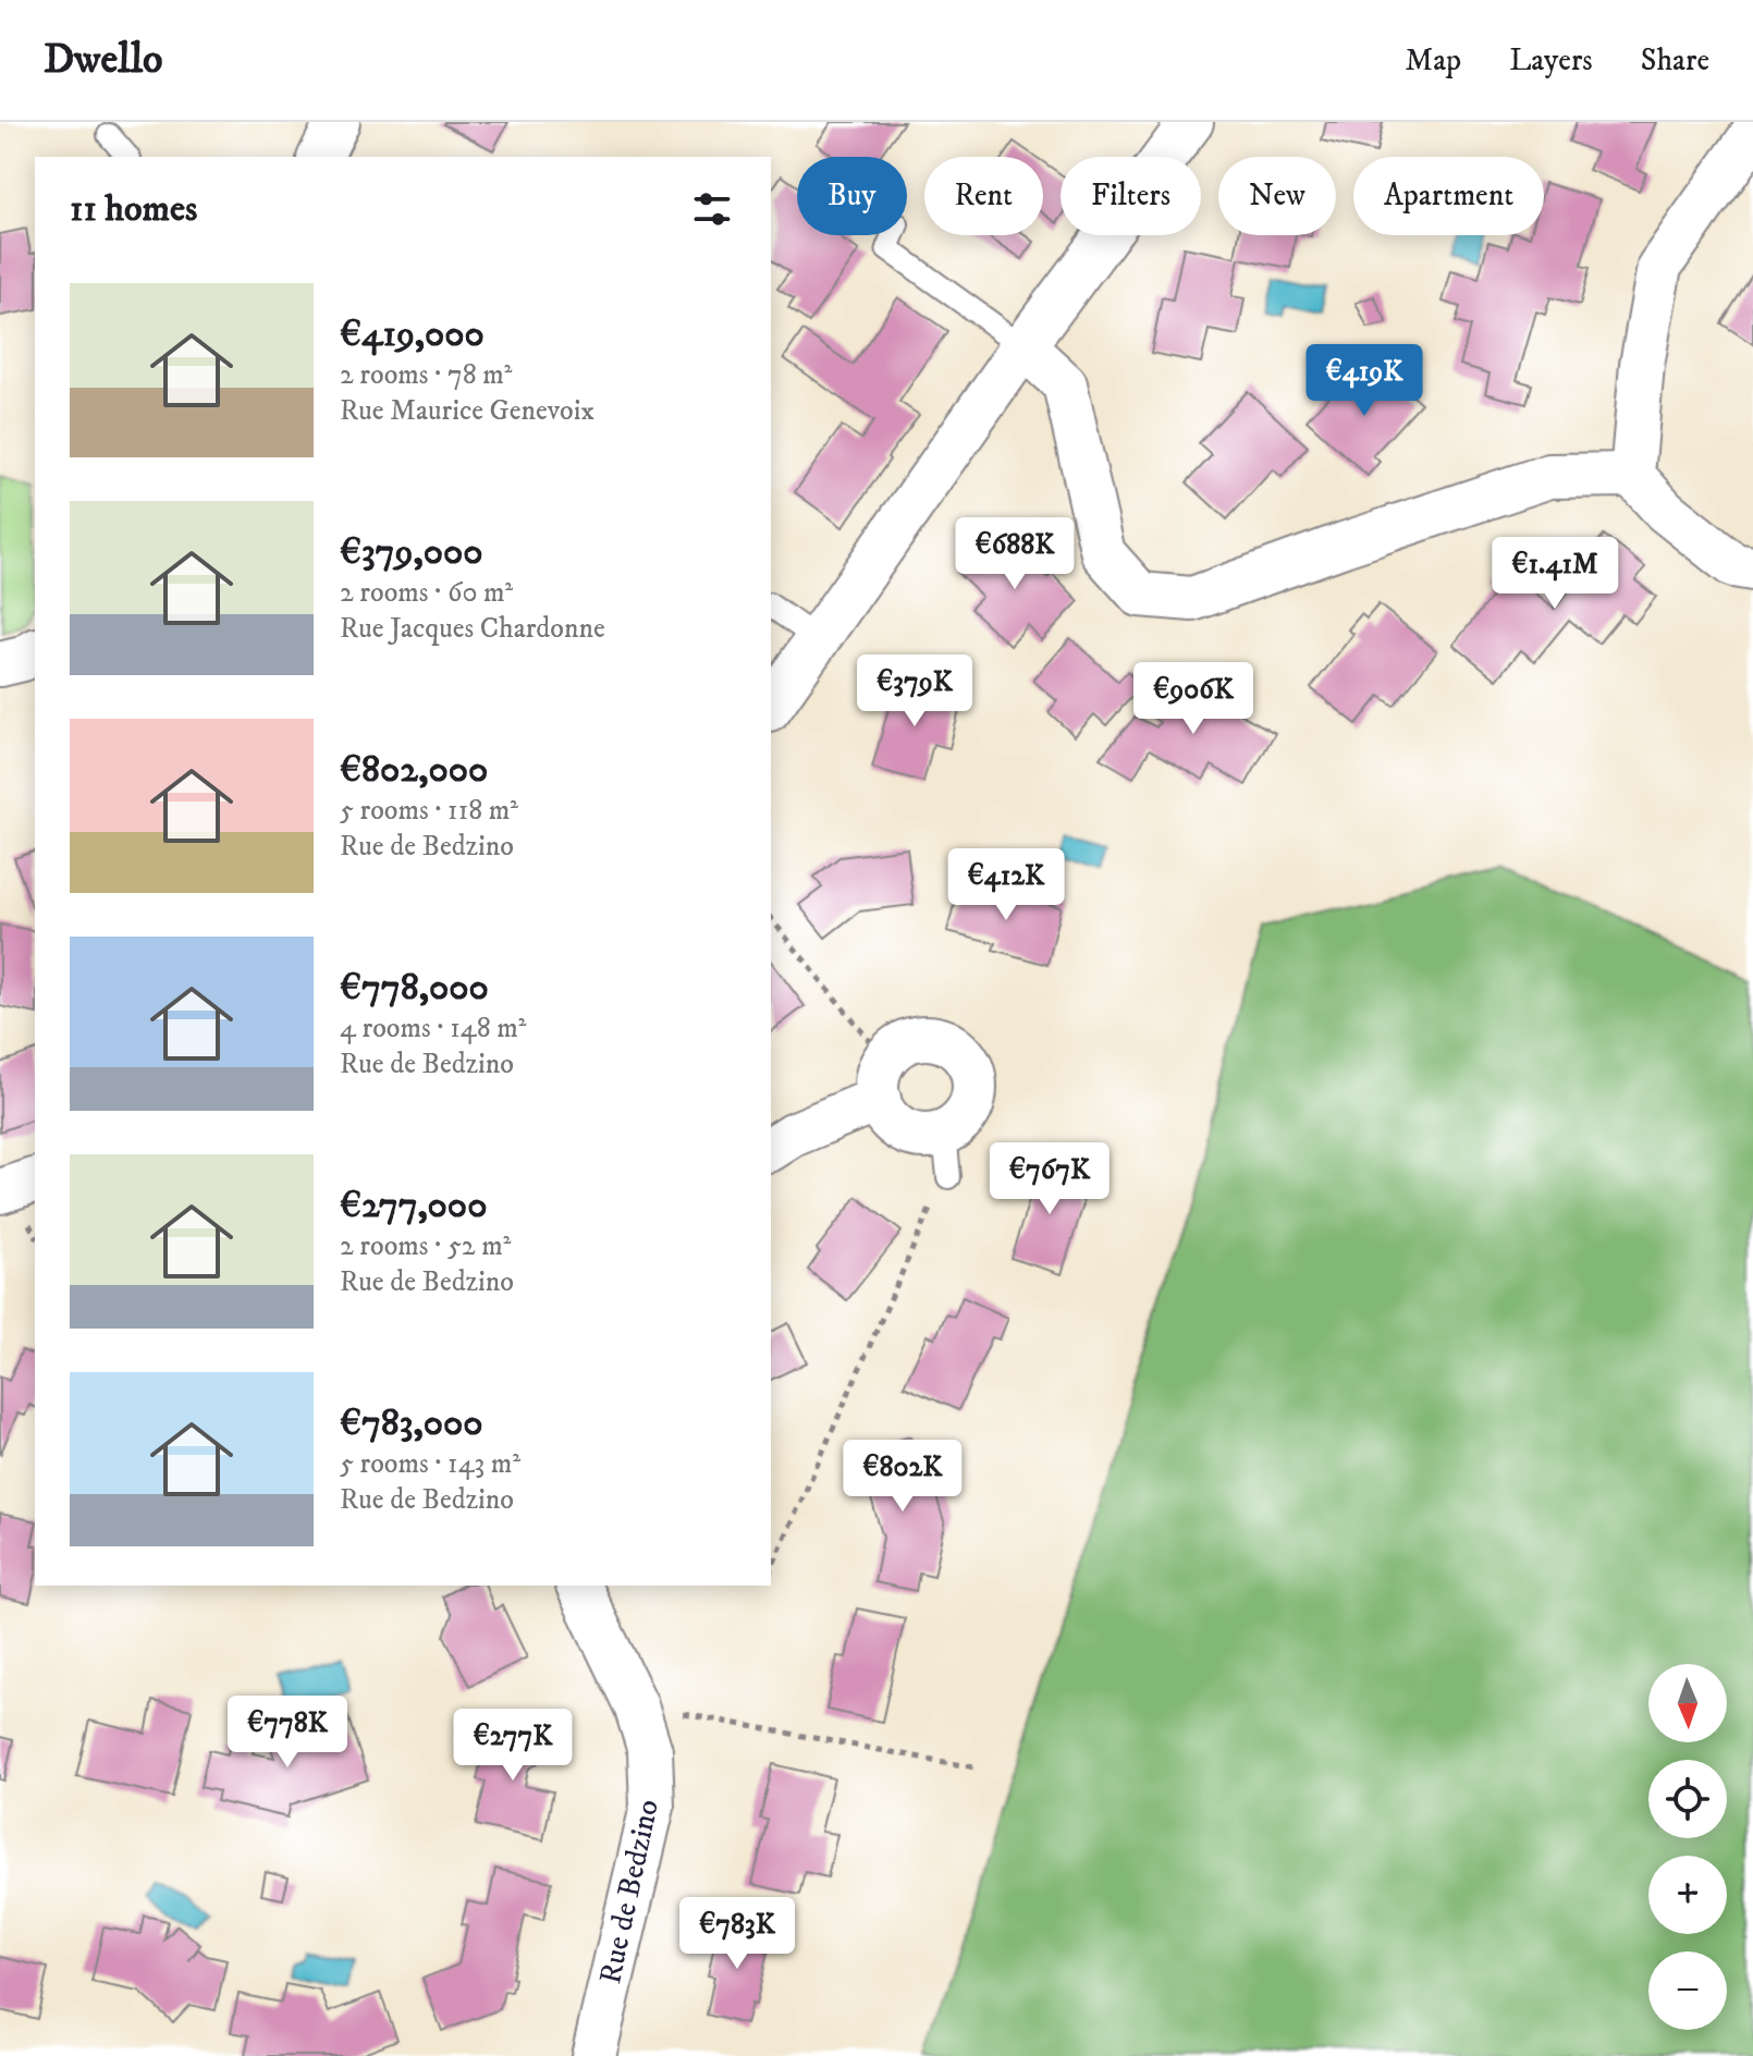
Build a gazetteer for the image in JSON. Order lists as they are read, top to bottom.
{
  "streets": {
    "street": ["Rue de Bedzino"]
  },
  "north": "bottom",
  "page": {
    "header": "Dwello",
    "nav": ["Map", "Layers", "Share"],
    "chip": [
      "Buy",
      "Rent",
      "Filters",
      "New",
      "Apartment"
    ],
    "heading": "11 homes",
    "list": [
      {
        "name": "€419,000",
        "note": "2 rooms · 78 m² · Rue Maurice Genevoix"
      },
      {
        "name": "€379,000",
        "note": "2 rooms · 60 m² · Rue Jacques Chardonne"
      },
      {
        "name": "€802,000",
        "note": "5 rooms · 118 m² · Rue de Bedzino"
      },
      {
        "name": "€778,000",
        "note": "4 rooms · 148 m² · Rue de Bedzino"
      },
      {
        "name": "€277,000",
        "note": "2 rooms · 52 m² · Rue de Bedzino"
      },
      {
        "name": "€783,000",
        "note": "5 rooms · 143 m² · Rue de Bedzino"
      }
    ],
    "price": [
      "€419K",
      "€688K",
      "€1.41M",
      "€379K",
      "€906K",
      "€412K",
      "€767K",
      "€802K",
      "€778K",
      "€277K",
      "€783K"
    ],
    "map_buttons": ["+", "−"]
  }
}
